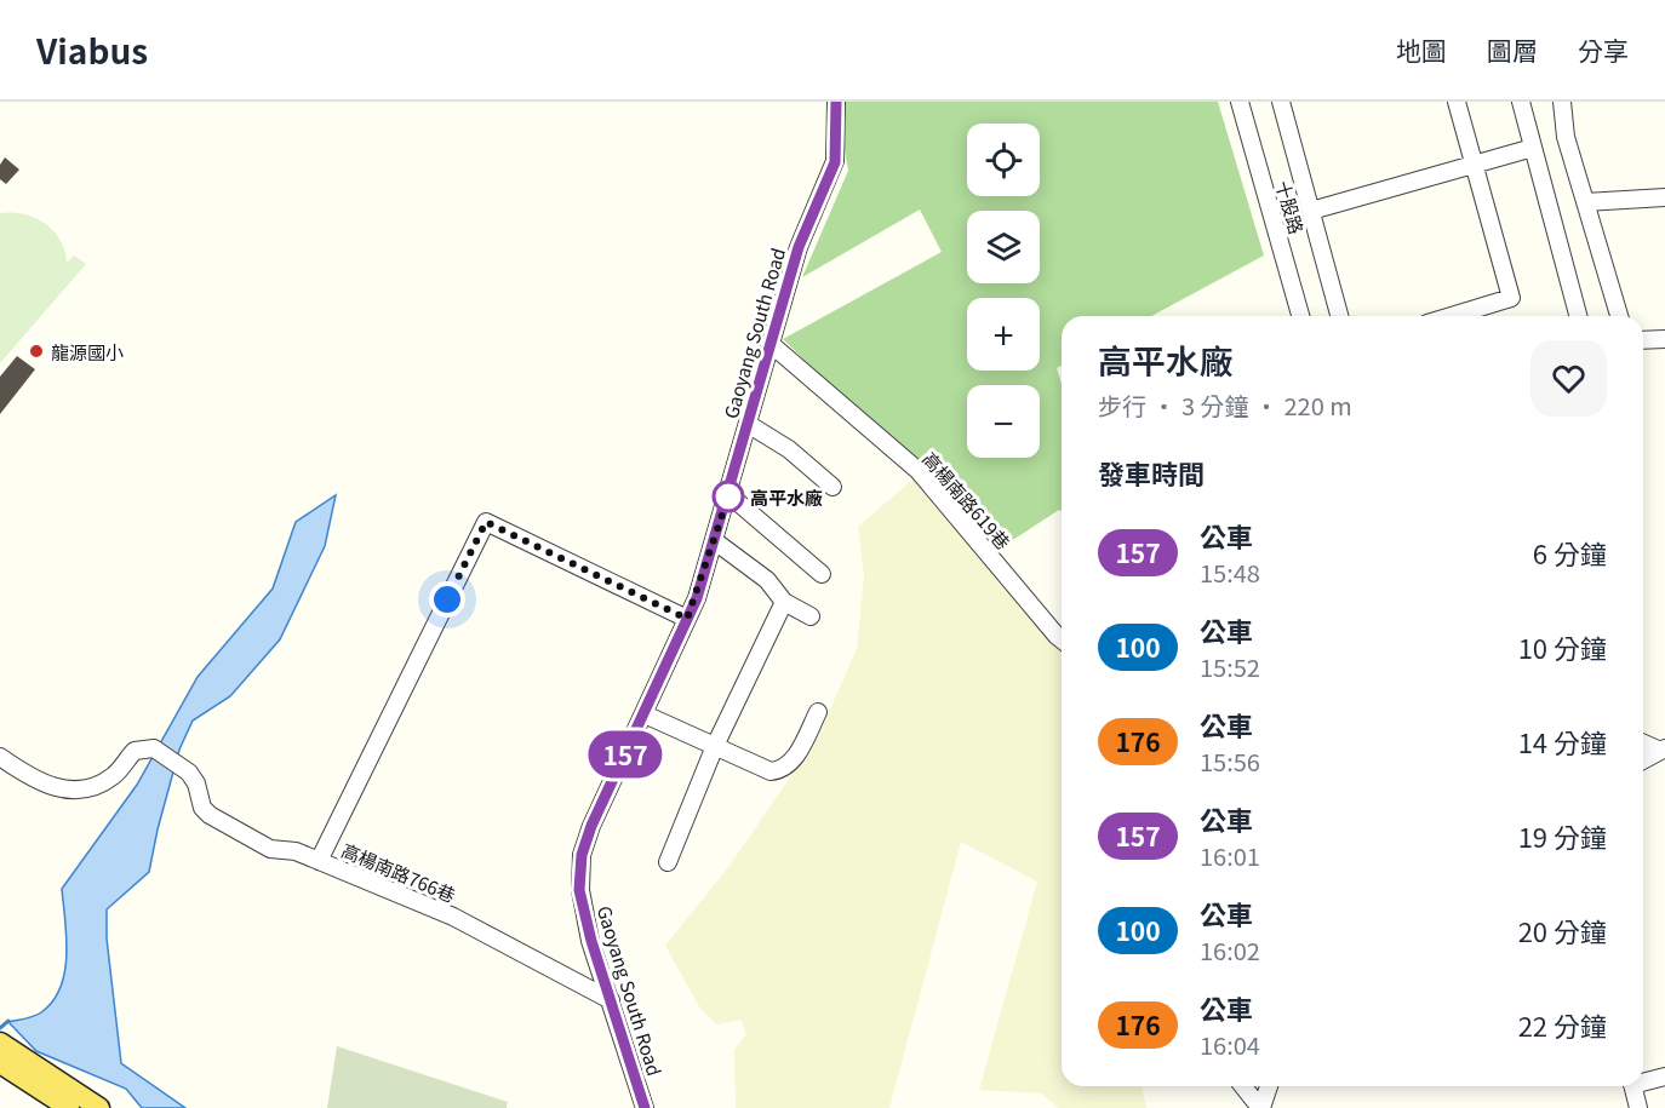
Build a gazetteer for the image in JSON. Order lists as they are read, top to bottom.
{
  "streets": {
    "street": [
      "十股路",
      "Gaoyang South Road",
      "高楊南路619巷",
      "高楊南路766巷"
    ]
  },
  "crossings": [
    ["Gaoyang South Road", "高楊南路619巷"],
    ["Gaoyang South Road", "高楊南路766巷"]
  ],
  "places": ["龍源國小", "高平水廠"],
  "lines": ["bus line 157"],
  "page": {
    "header": "Viabus",
    "nav": ["地圖", "圖層", "分享"],
    "on_map": "157",
    "map_buttons": ["+", "−"],
    "heading": [
      ["高平水廠", "步行 · 3 分鐘 · 220 m"],
      "發車時間"
    ],
    "list": [
      {
        "mark": "157",
        "name": "公車",
        "note": "15:48",
        "value": "6 分鐘"
      },
      {
        "mark": "100",
        "name": "公車",
        "note": "15:52",
        "value": "10 分鐘"
      },
      {
        "mark": "176",
        "name": "公車",
        "note": "15:56",
        "value": "14 分鐘"
      },
      {
        "mark": "157",
        "name": "公車",
        "note": "16:01",
        "value": "19 分鐘"
      },
      {
        "mark": "100",
        "name": "公車",
        "note": "16:02",
        "value": "20 分鐘"
      },
      {
        "mark": "176",
        "name": "公車",
        "note": "16:04",
        "value": "22 分鐘"
      }
    ]
  }
}
